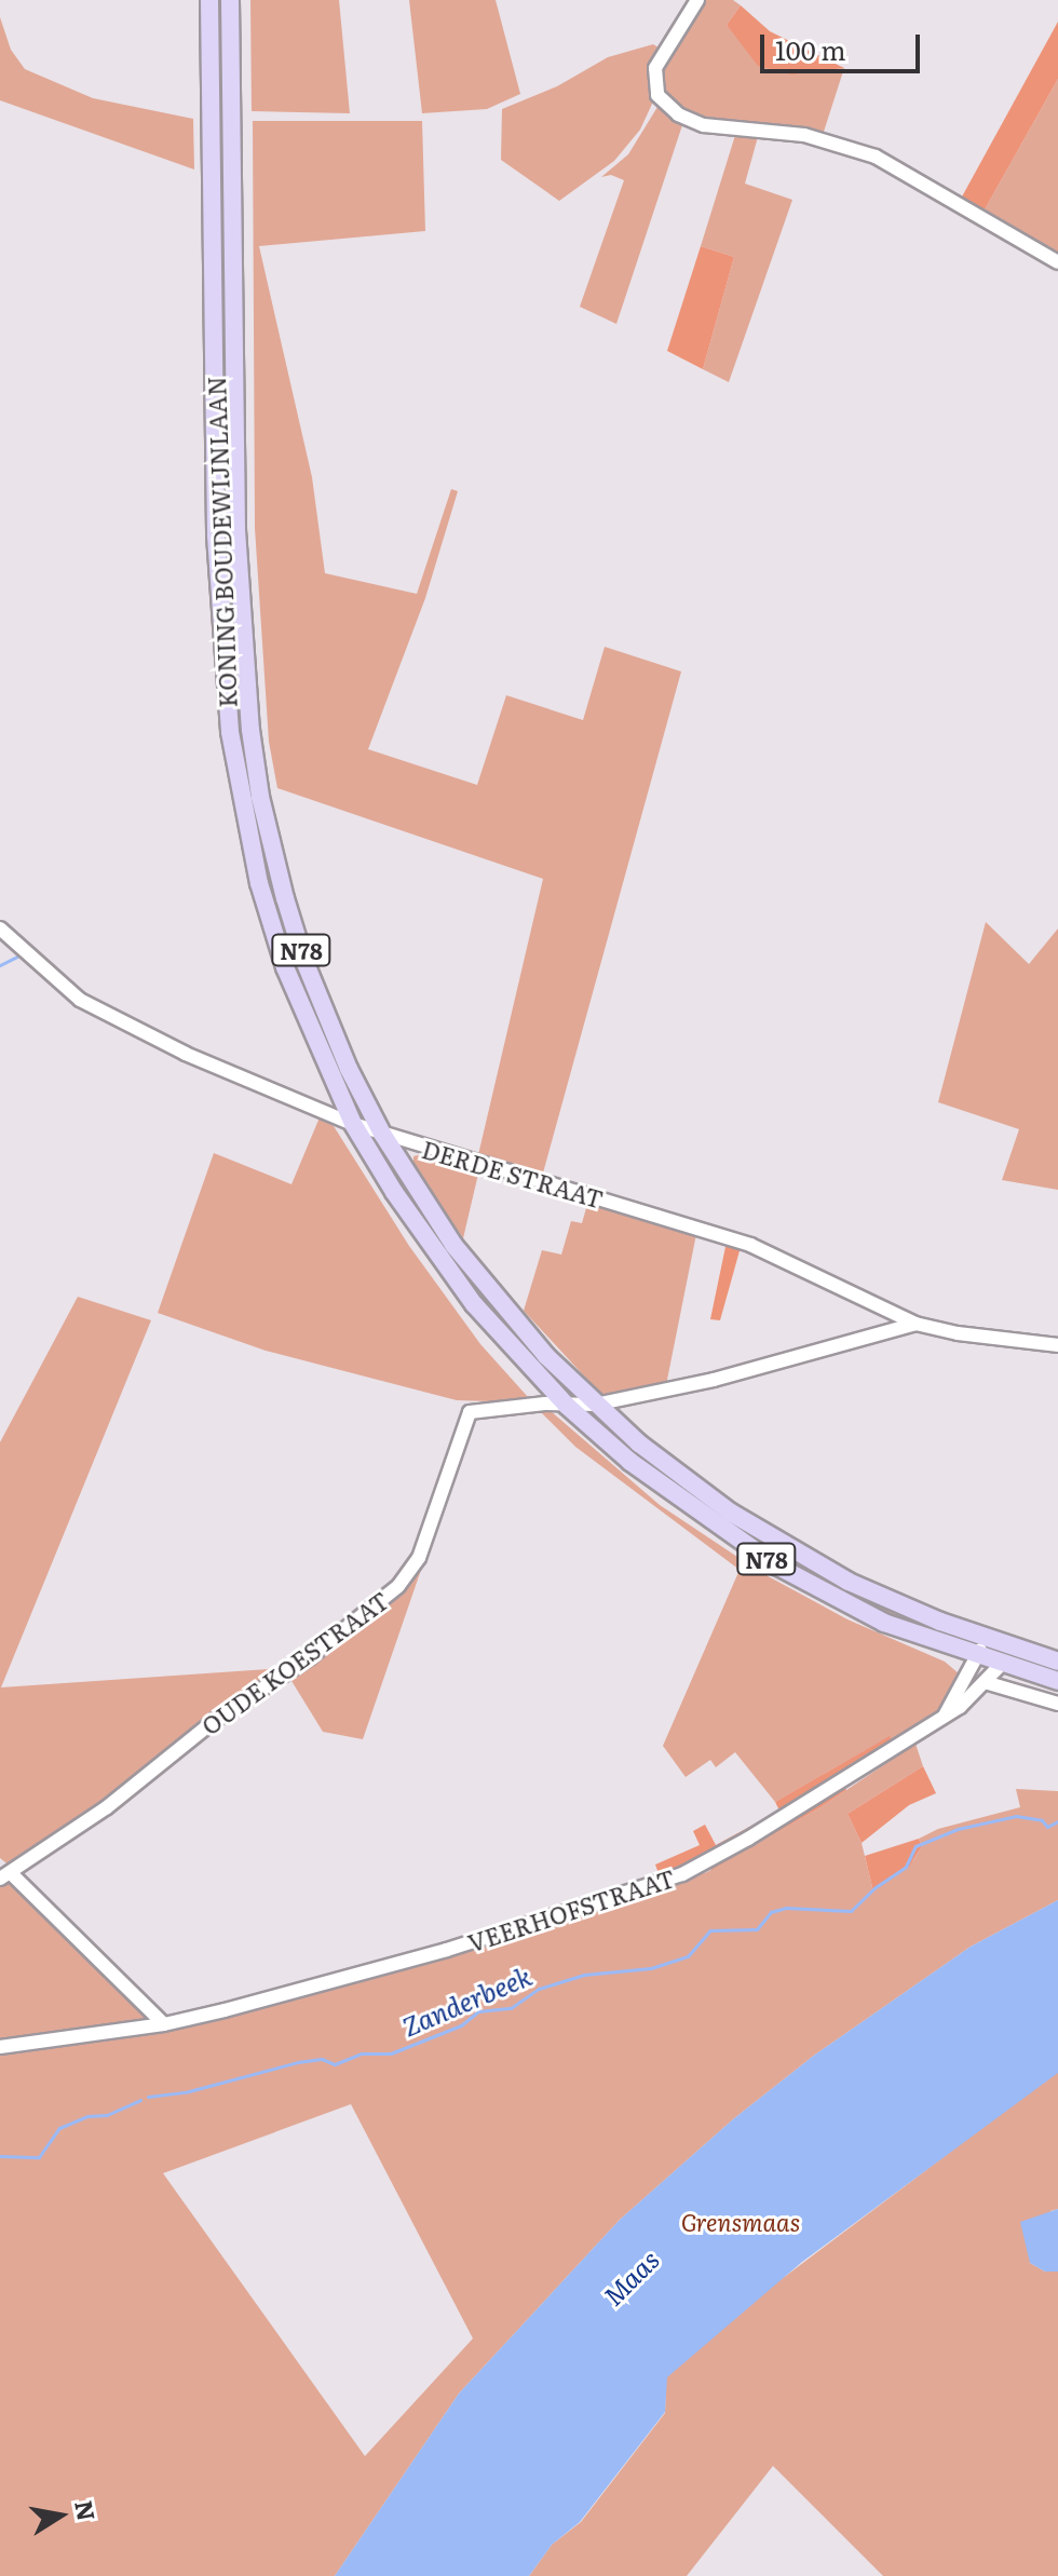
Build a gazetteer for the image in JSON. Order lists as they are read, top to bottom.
{
  "streets": {
    "main road": ["KONING BOUDEWIJNLAAN", "N78"],
    "street": ["DERDE STRAAT", "OUDE KOESTRAAT", "VEERHOFSTRAAT"]
  },
  "crossings": [
    ["KONING BOUDEWIJNLAAN", "DERDE STRAAT"],
    ["KONING BOUDEWIJNLAAN", "OUDE KOESTRAAT"],
    ["KONING BOUDEWIJNLAAN", "VEERHOFSTRAAT"],
    ["DERDE STRAAT", "OUDE KOESTRAAT"],
    ["OUDE KOESTRAAT", "VEERHOFSTRAAT"]
  ],
  "water": ["Zanderbeek", "Maas"],
  "parks": ["Grensmaas"],
  "scale_bar": "100 m",
  "north": "right"
}
